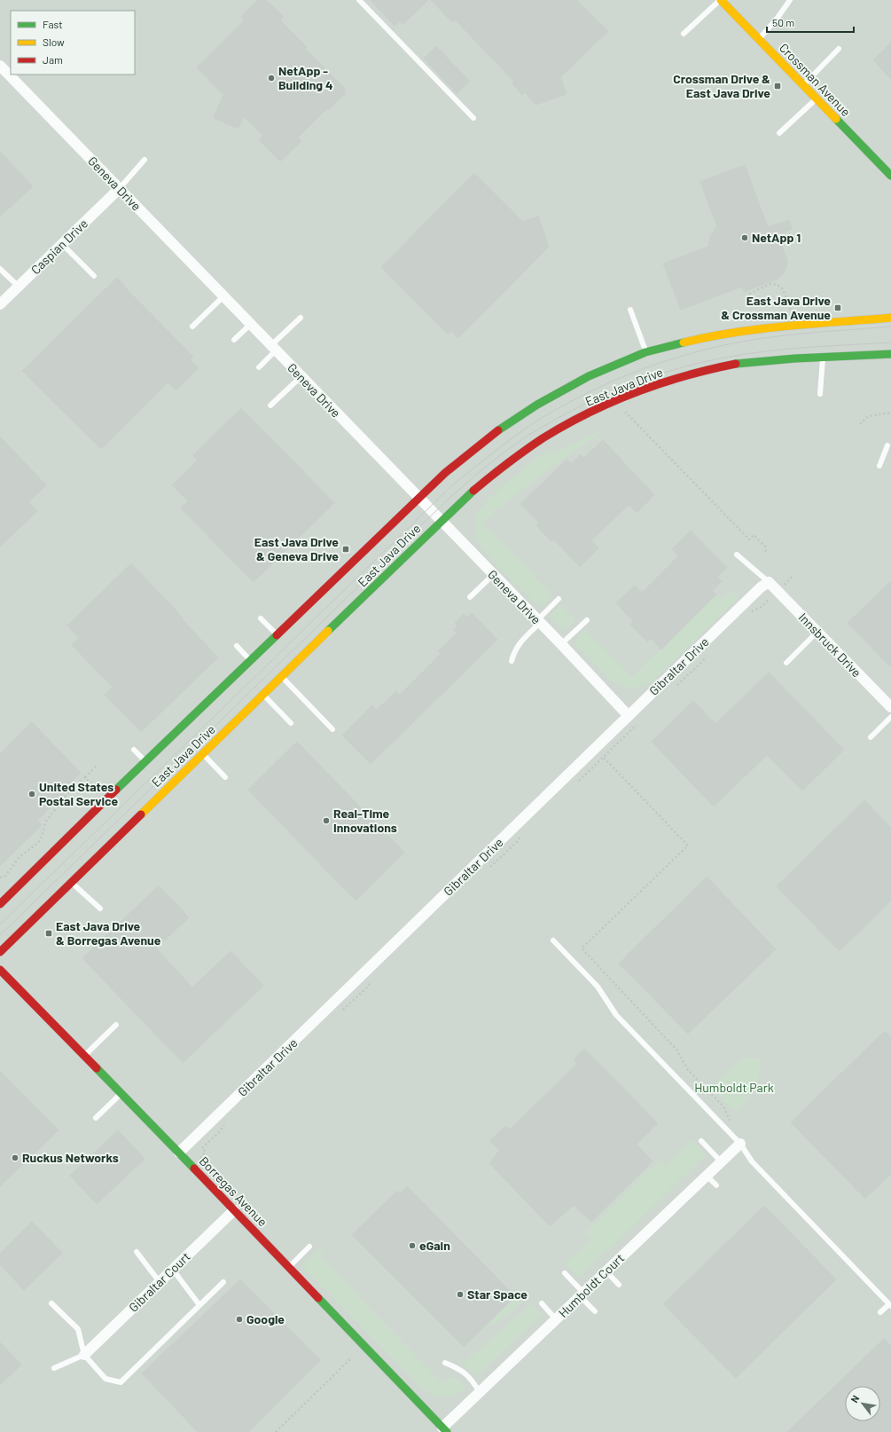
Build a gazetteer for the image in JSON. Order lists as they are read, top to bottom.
{
  "streets": {
    "main road": ["Crossman Avenue", "East Java Drive", "Borregas Avenue"],
    "street": [
      "Geneva Drive",
      "Caspian Drive",
      "Innsbruck Drive",
      "Gibraltar Drive",
      "Gibraltar Court",
      "Humboldt Court"
    ]
  },
  "crossings": [
    ["Geneva Drive", "Caspian Drive"],
    ["Geneva Drive", "East Java Drive"],
    ["Geneva Drive", "Gibraltar Drive"],
    ["Innsbruck Drive", "Gibraltar Drive"],
    ["Gibraltar Drive", "Borregas Avenue"],
    ["Borregas Avenue", "Gibraltar Court"],
    ["Borregas Avenue", "Humboldt Court"]
  ],
  "parks": ["Humboldt Park"],
  "places": {
    "other": [
      "NetApp - Building 4",
      "NetApp 1",
      "United States Postal Service",
      "Real-Time Innovations",
      "Ruckus Networks",
      "eGain",
      "Star Space",
      "Google"
    ],
    "transit": [
      "Crossman Drive & East Java Drive",
      "East Java Drive & Crossman Avenue",
      "East Java Drive & Geneva Drive",
      "East Java Drive & Borregas Avenue"
    ]
  },
  "legend": ["Fast", "Slow", "Jam"],
  "scale_bar": "50 m",
  "north": "top left"
}
